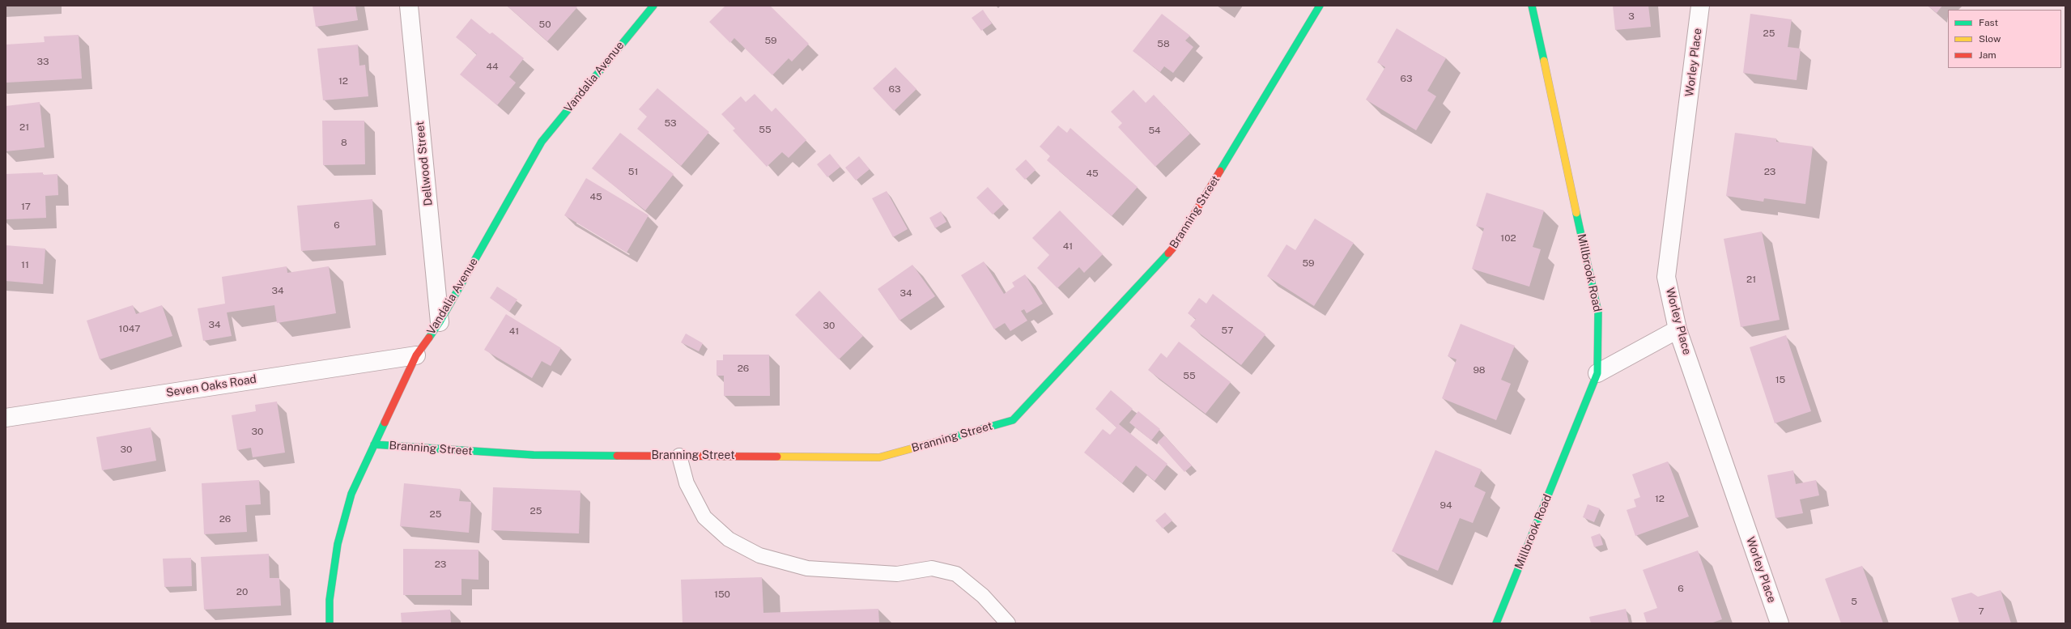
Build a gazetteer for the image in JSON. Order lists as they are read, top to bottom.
{
  "streets": {
    "street": [
      "Worley Place",
      "Vandalia Avenue",
      "Dellwood Street",
      "Branning Street",
      "Millbrook Road",
      "Seven Oaks Road"
    ]
  },
  "crossings": [
    ["Vandalia Avenue", "Dellwood Street"],
    ["Vandalia Avenue", "Branning Street"],
    ["Vandalia Avenue", "Seven Oaks Road"]
  ],
  "house_numbers": [
    "3",
    "50",
    "25",
    "59",
    "58",
    "33",
    "44",
    "63",
    "12",
    "63",
    "53",
    "21",
    "55",
    "54",
    "8",
    "51",
    "23",
    "45",
    "45",
    "17",
    "6",
    "102",
    "41",
    "59",
    "11",
    "21",
    "34",
    "34",
    "34",
    "30",
    "1047",
    "57",
    "41",
    "26",
    "98",
    "55",
    "15",
    "30",
    "30",
    "12",
    "94",
    "25",
    "25",
    "26",
    "23",
    "6",
    "20",
    "150",
    "5",
    "7"
  ],
  "legend": ["Fast", "Slow", "Jam"]
}
